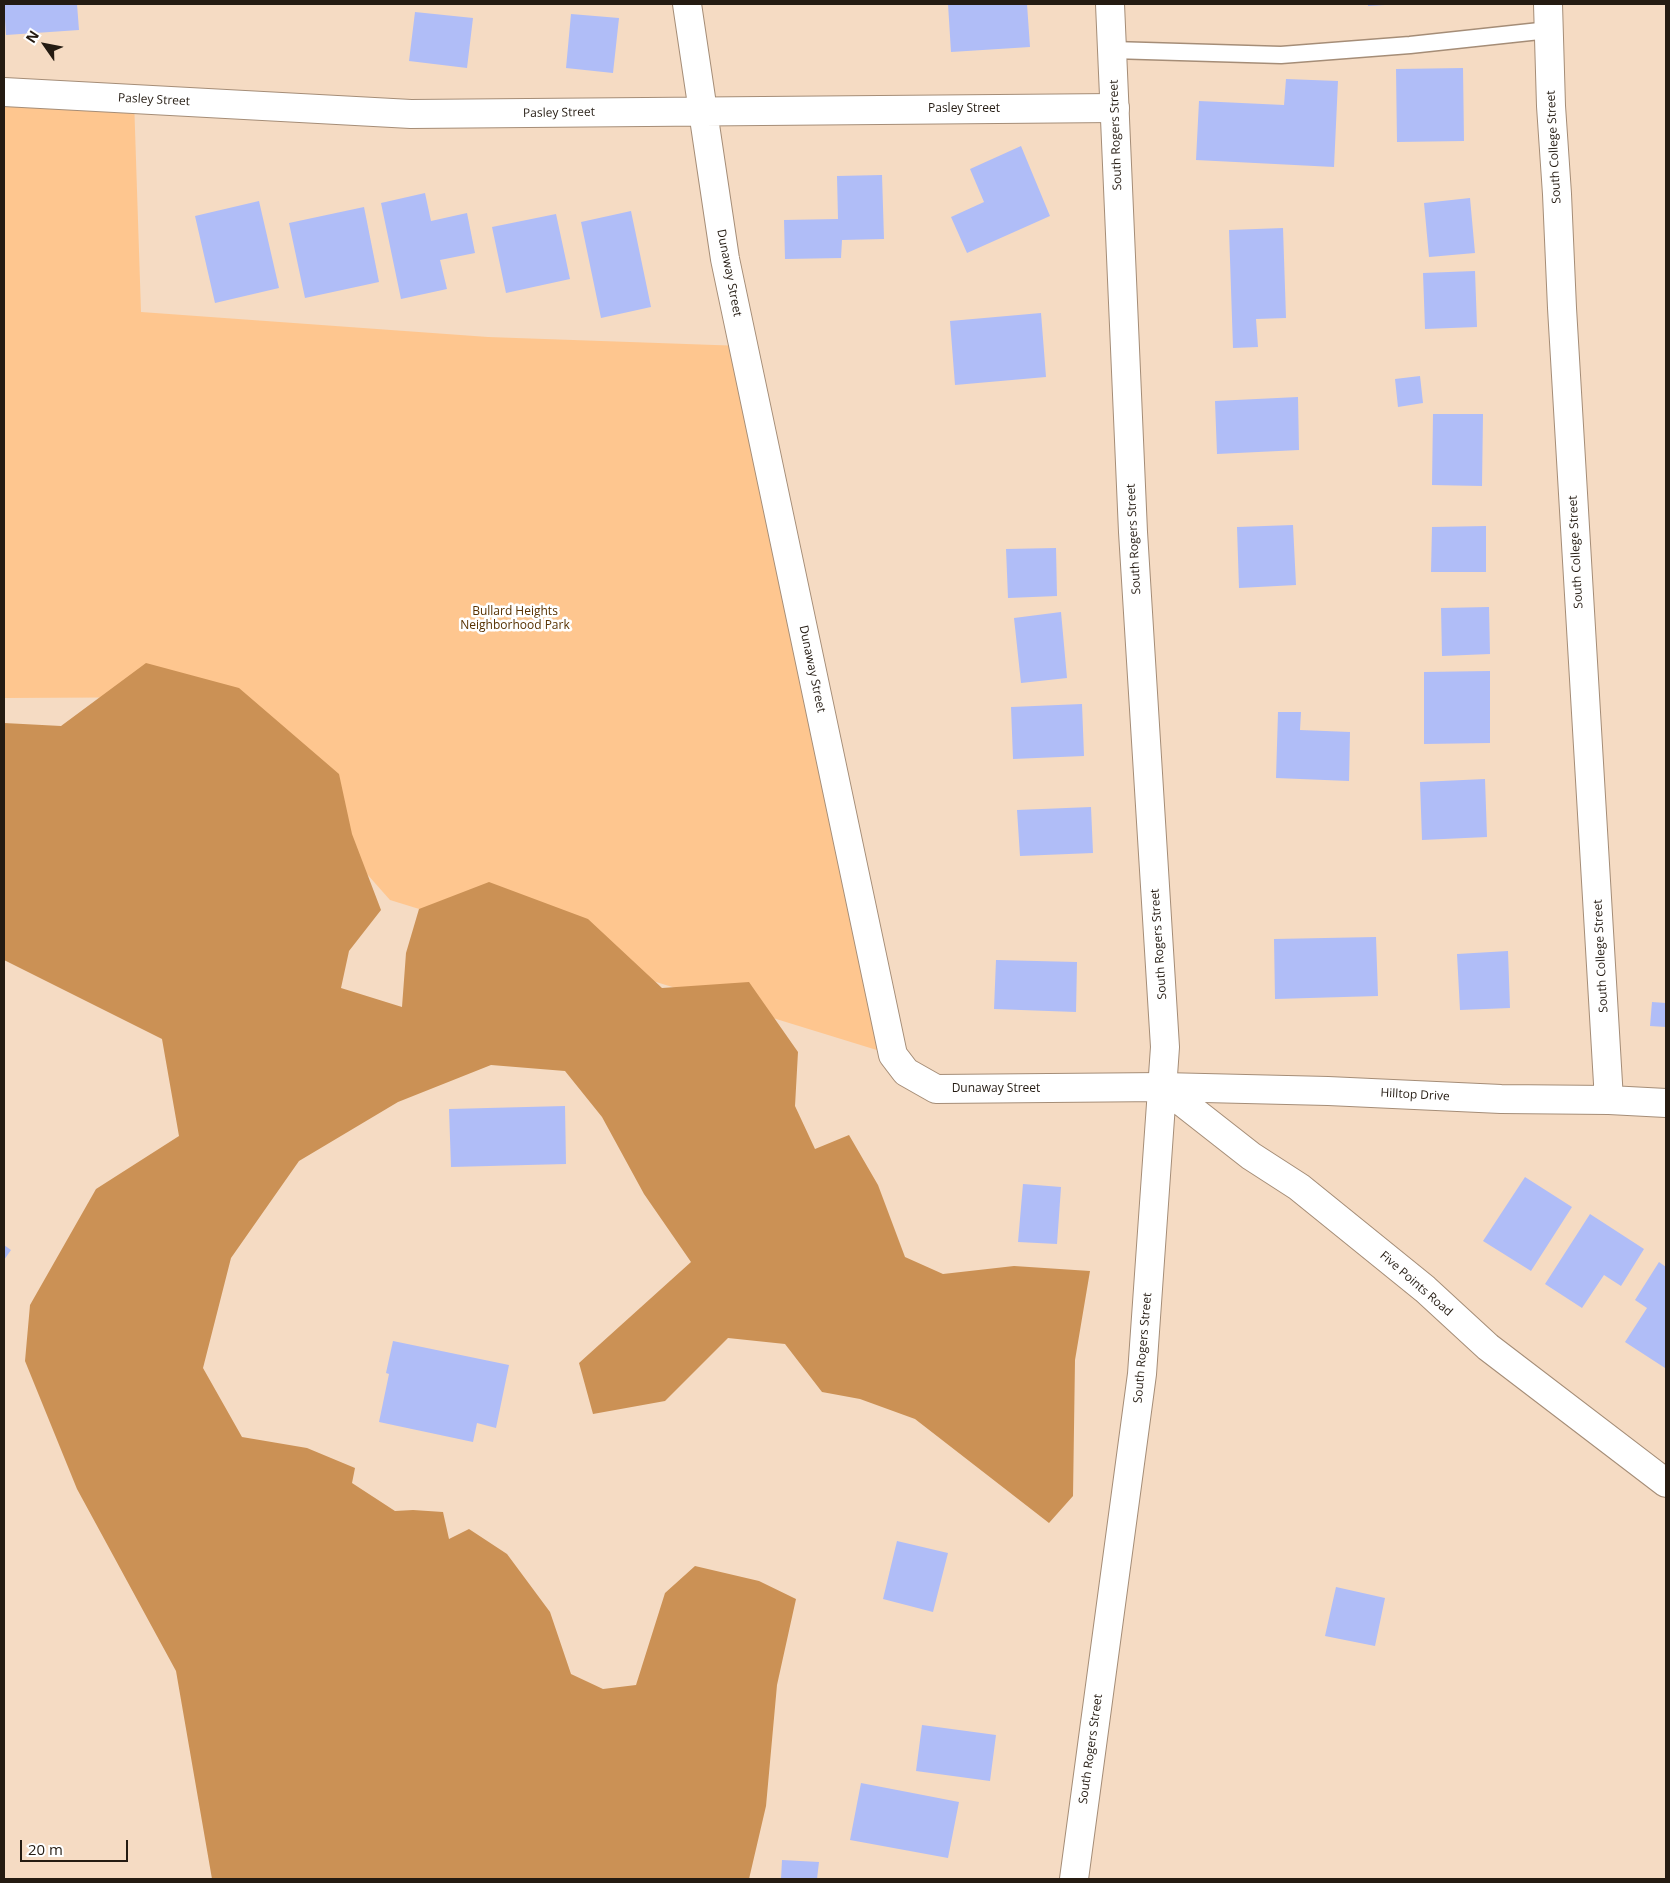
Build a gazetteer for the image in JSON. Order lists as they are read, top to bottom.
{
  "streets": {
    "street": [
      "Pasley Street",
      "South Rogers Street",
      "South College Street",
      "Dunaway Street",
      "Hilltop Drive",
      "Five Points Road"
    ]
  },
  "crossings": [
    ["Pasley Street", "South Rogers Street"],
    ["Pasley Street", "Dunaway Street"],
    ["South Rogers Street", "Dunaway Street"],
    ["South Rogers Street", "Hilltop Drive"],
    ["South Rogers Street", "Five Points Road"],
    ["South College Street", "Hilltop Drive"],
    ["Dunaway Street", "Hilltop Drive"],
    ["Dunaway Street", "Five Points Road"],
    ["Hilltop Drive", "Five Points Road"]
  ],
  "parks": ["Bullard Heights Neighborhood Park"],
  "scale_bar": "20 m",
  "north": "top left"
}
